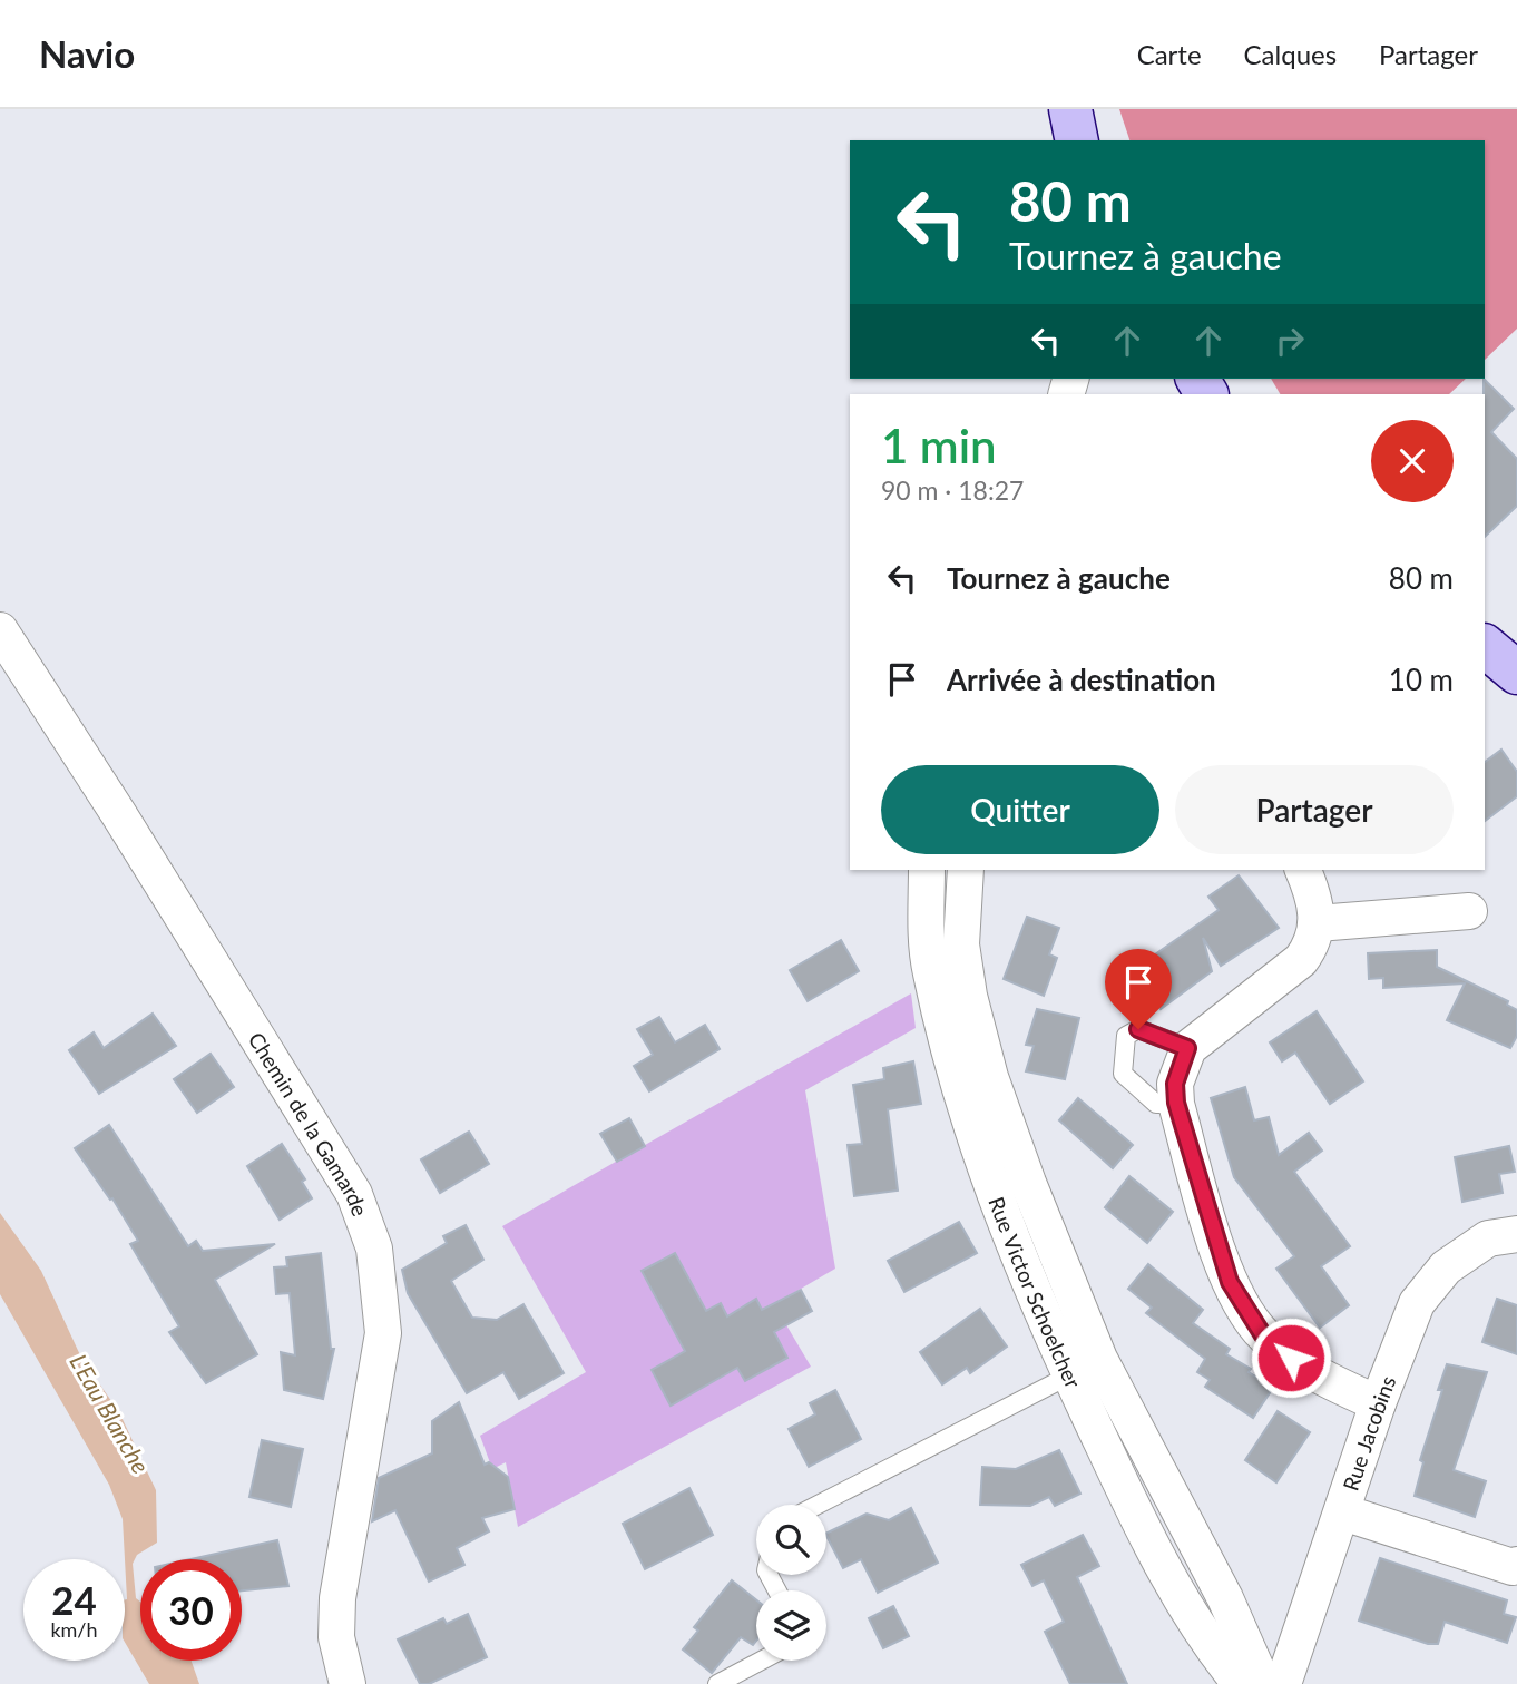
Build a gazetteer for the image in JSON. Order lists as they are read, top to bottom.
{
  "streets": {
    "street": ["Chemin de la Gamarde", "Rue Victor Schoelcher", "Rue Jacobins"]
  },
  "water": ["L'Eau Blanche"],
  "page": {
    "header": "Navio",
    "nav": ["Carte", "Calques", "Partager"],
    "turn": ["80 m", "Tournez à gauche"],
    "heading": ["1 min", "90 m · 18:27"],
    "list": [
      {
        "name": "Tournez à gauche",
        "value": "80 m"
      },
      {
        "name": "Arrivée à destination",
        "value": "10 m"
      }
    ],
    "buttons": ["Quitter", "Partager"],
    "speed": "24 km/h",
    "limit": "30"
  }
}
